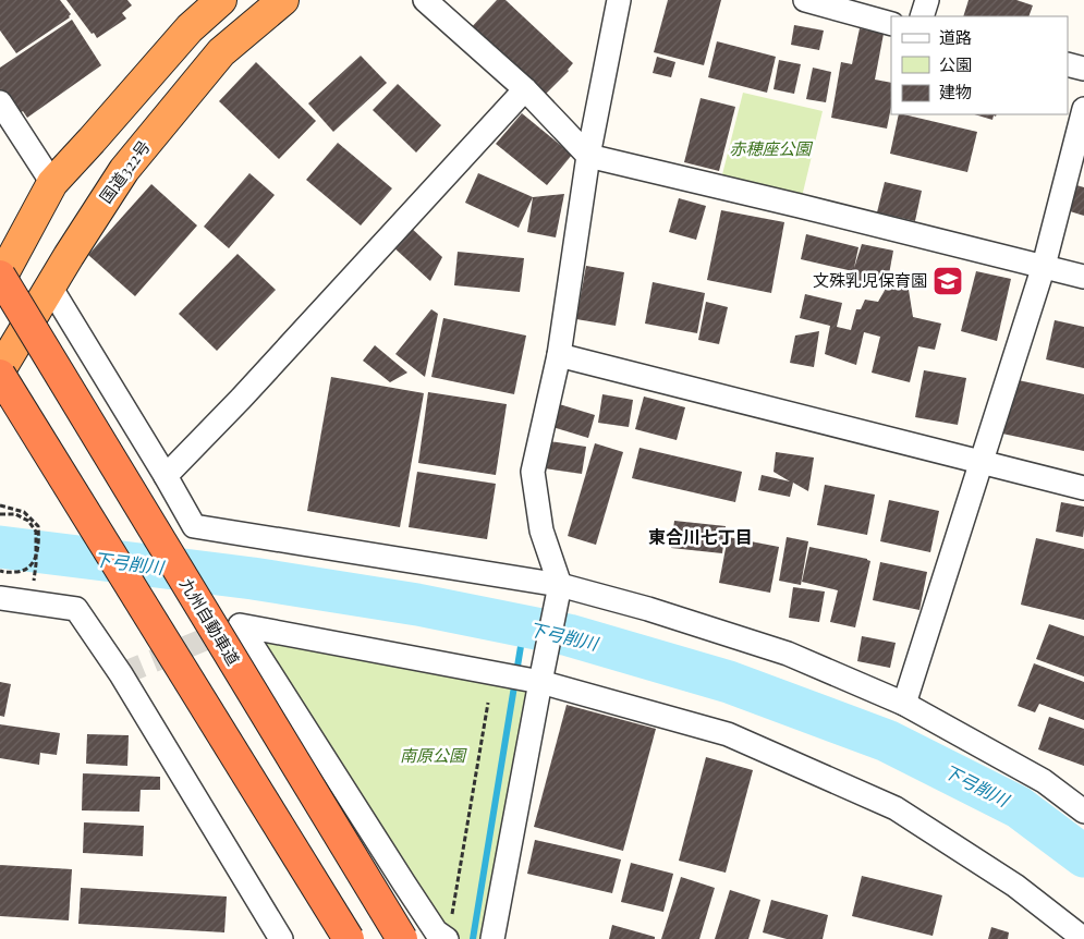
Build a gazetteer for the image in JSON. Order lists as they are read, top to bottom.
{
  "streets": {
    "highway": ["国道322号", "九州自動車道"]
  },
  "districts": ["東合川七丁目"],
  "water": ["下弓削川"],
  "parks": ["赤穂座公園", "南原公園"],
  "places": {
    "school or university": ["文殊乳児保育園"]
  },
  "legend": ["道路", "公園", "建物"]
}
